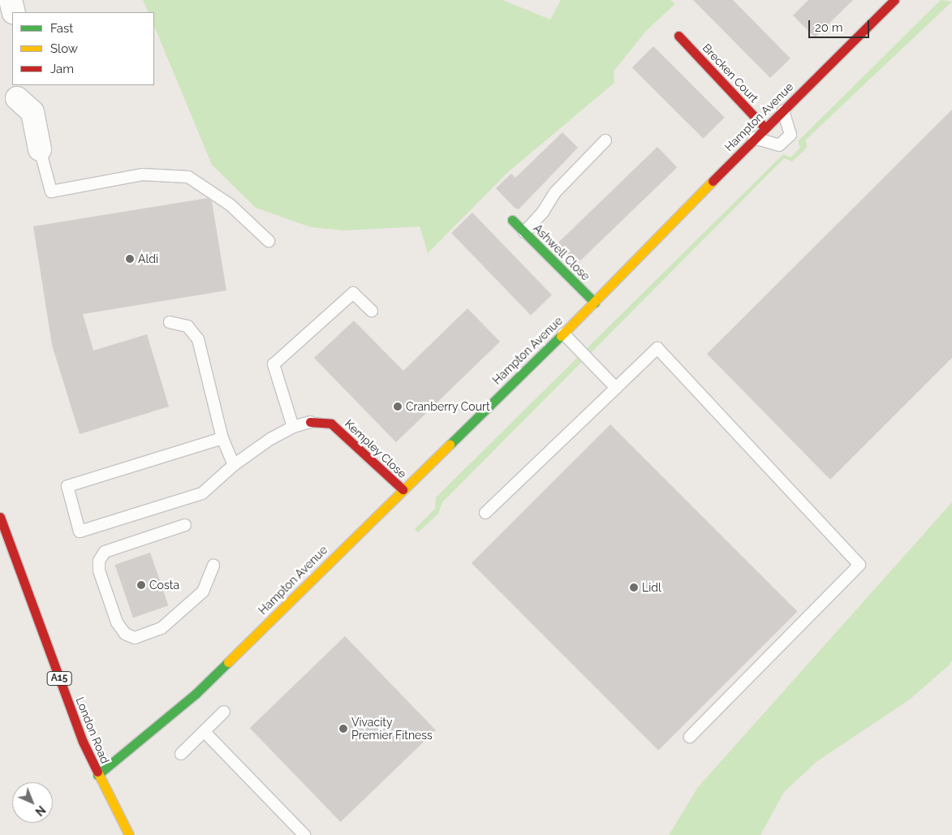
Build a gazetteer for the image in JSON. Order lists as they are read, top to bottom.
{
  "streets": {
    "street": [
      "Brecken Court",
      "Hampton Avenue",
      "Ashwell Close",
      "Kempley Close",
      "A15",
      "London Road"
    ]
  },
  "crossings": [
    ["Brecken Court", "Hampton Avenue"],
    ["Hampton Avenue", "Ashwell Close"],
    ["Hampton Avenue", "Kempley Close"],
    ["Hampton Avenue", "London Road"]
  ],
  "places": [
    "Aldi",
    "Cranberry Court",
    "Costa",
    "Lidl",
    "Vivacity Premier Fitness"
  ],
  "legend": ["Fast", "Slow", "Jam"],
  "scale_bar": "20 m",
  "north": "bottom right"
}
